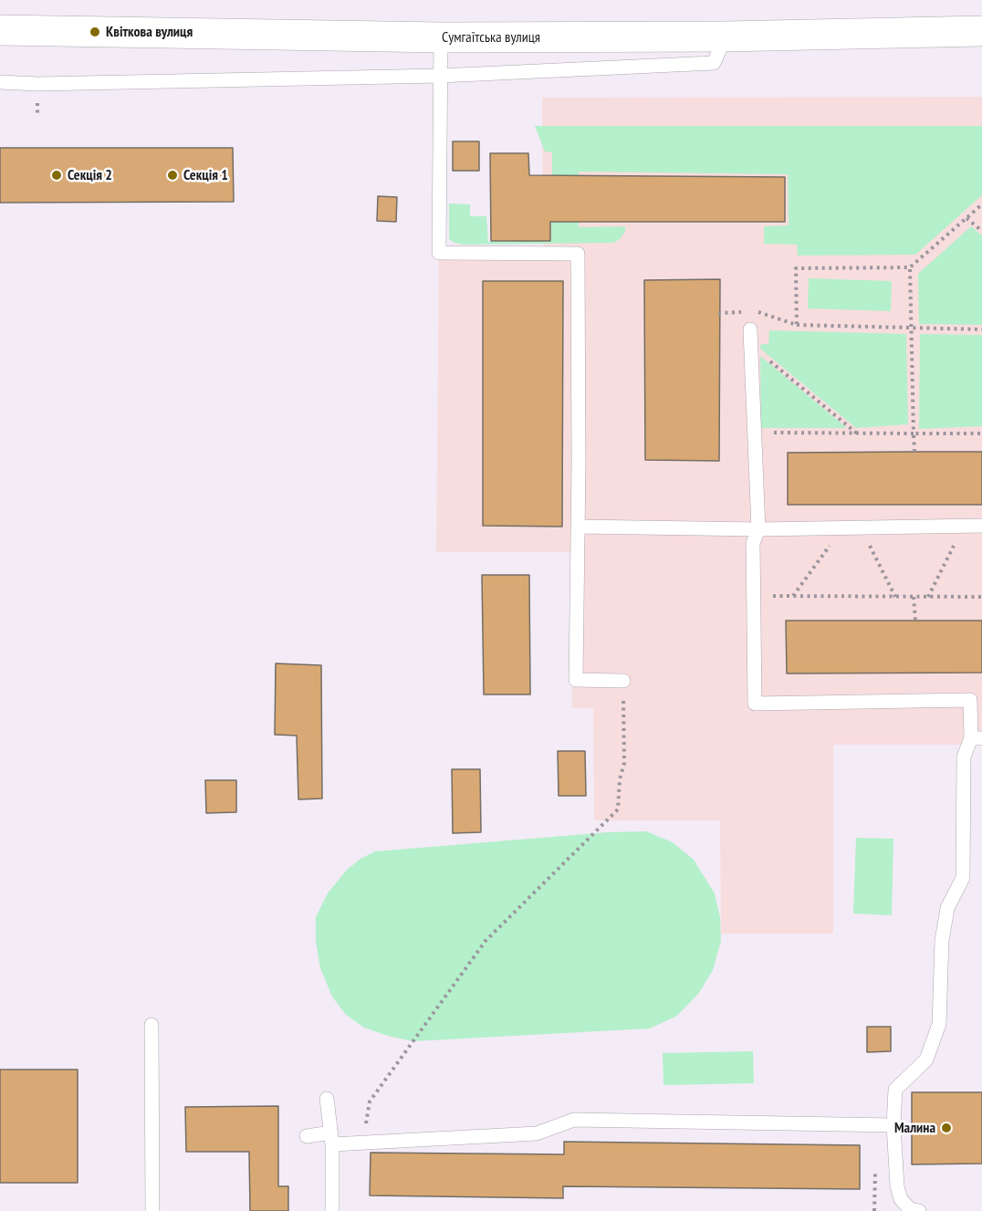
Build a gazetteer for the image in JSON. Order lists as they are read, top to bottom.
{
  "streets": {
    "main road": ["Сумгаїтська вулиця"]
  },
  "places": [
    "Квіткова вулиця",
    "Секція 2",
    "Секція 1",
    "Малина"
  ]
}
